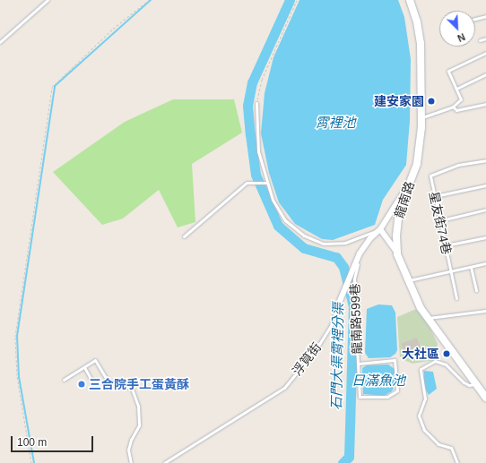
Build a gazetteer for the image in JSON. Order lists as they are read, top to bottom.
{
  "streets": {
    "main road": ["龍南路"],
    "street": ["浮筧街"],
    "lane": ["星友街74巷", "龍南路599巷"]
  },
  "crossings": [
    ["龍南路", "浮筧街"],
    ["龍南路599巷", "浮筧街"]
  ],
  "water": ["霄裡池", "石門大渠霄裡分渠", "日滿魚池"],
  "places": ["建安家園", "大社區", "三合院手工蛋黃酥"],
  "scale_bar": "100 m",
  "north": "bottom right"
}
